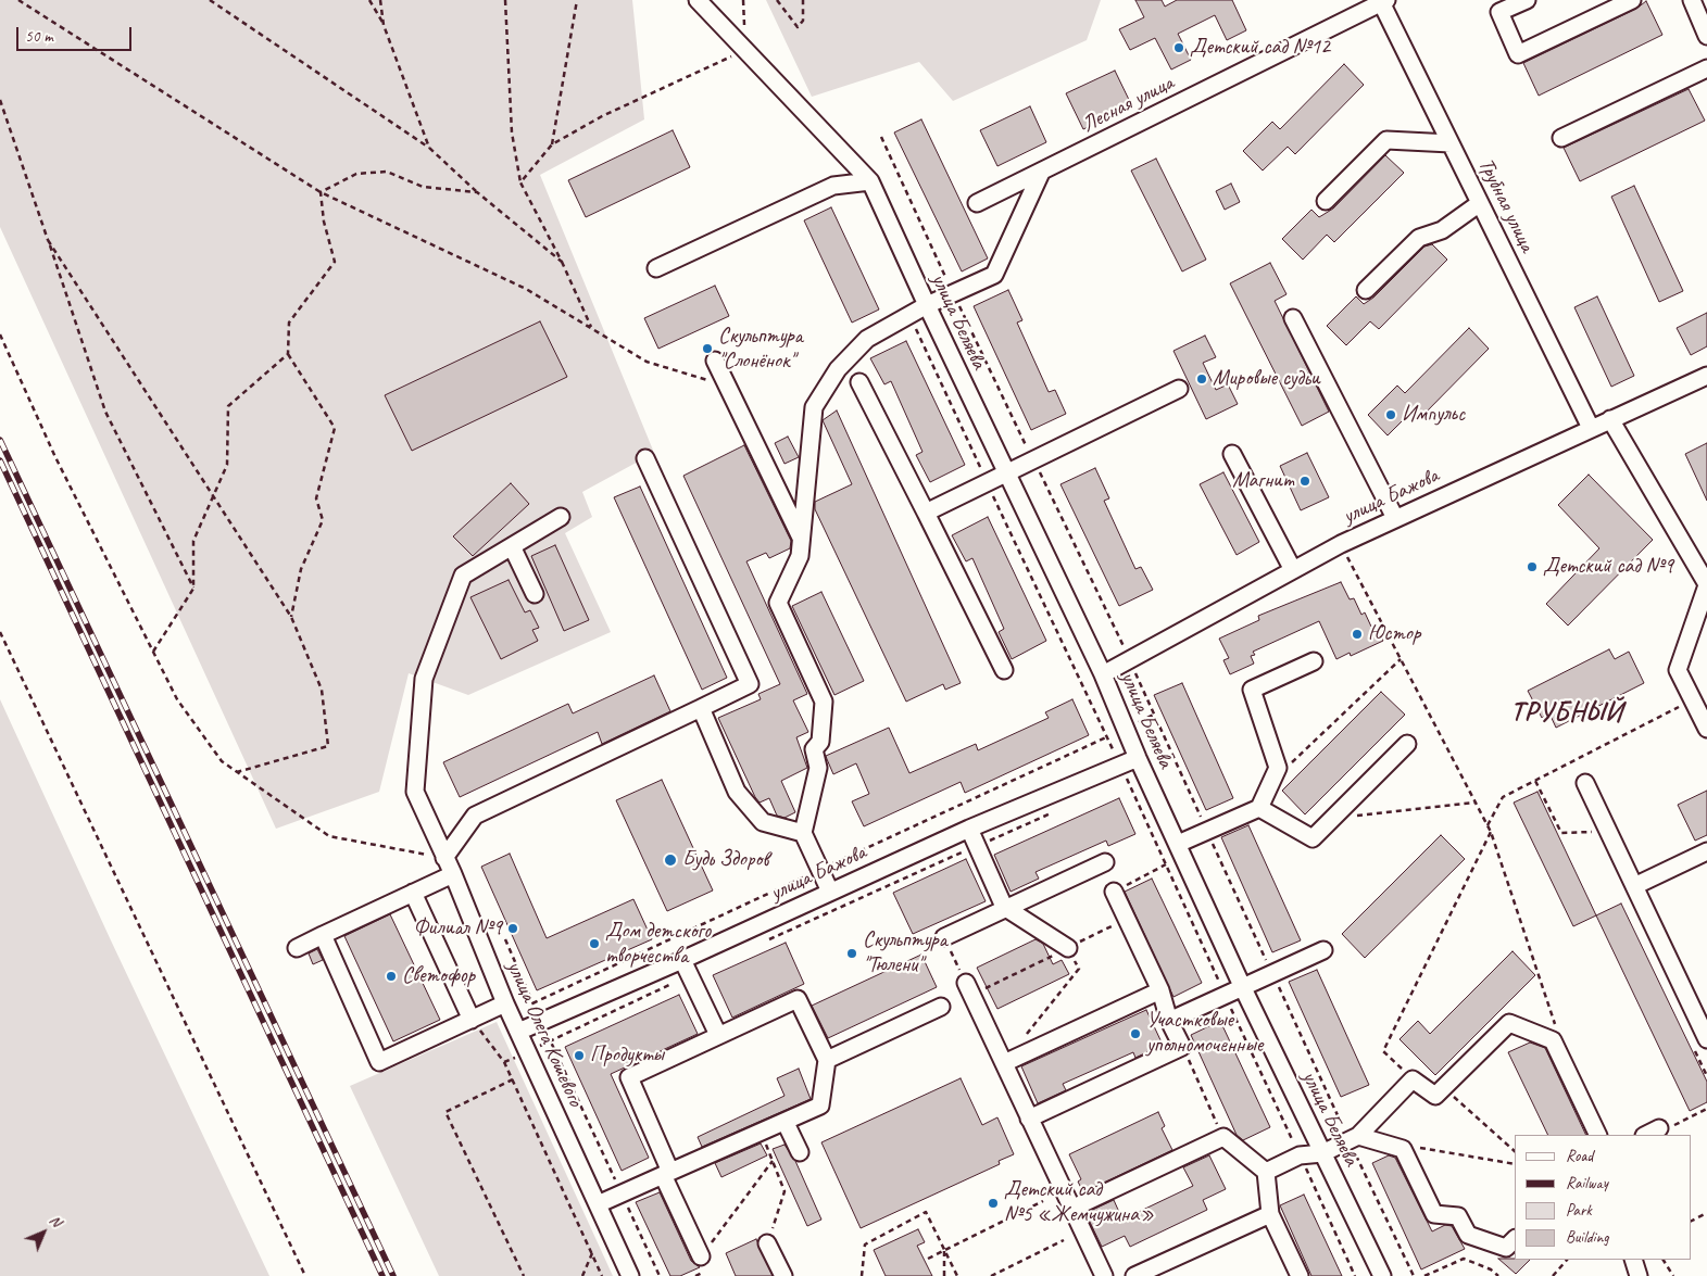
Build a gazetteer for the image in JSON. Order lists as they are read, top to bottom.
{
  "streets": {
    "street": [
      "Лесная улица",
      "Трубная улица",
      "улица Беляева",
      "улица Бажова",
      "улица Олега Кошевого"
    ]
  },
  "crossings": [
    ["Лесная улица", "Трубная улица"],
    ["Трубная улица", "улица Бажова"],
    ["улица Беляева", "улица Бажова"],
    ["улица Бажова", "улица Олега Кошевого"]
  ],
  "districts": ["ТРУБНЫЙ"],
  "places": [
    "Детский сад №12",
    "Скульптура \"Слонёнок\"",
    "Мировые судьи",
    "Импульс",
    "Магнит",
    "Детский сад №9",
    "Юстор",
    "Будь Здоров",
    "Филиал №9",
    "Дом детского творчества",
    "Скульптура \"Тюлени\"",
    "Светофор",
    "Участковые уполномоченные",
    "Продукты",
    "Детский сад №5 «Жемчужина»"
  ],
  "legend": [
    "Road",
    "Railway",
    "Park",
    "Building"
  ],
  "scale_bar": "50 m",
  "north": "top right"
}
